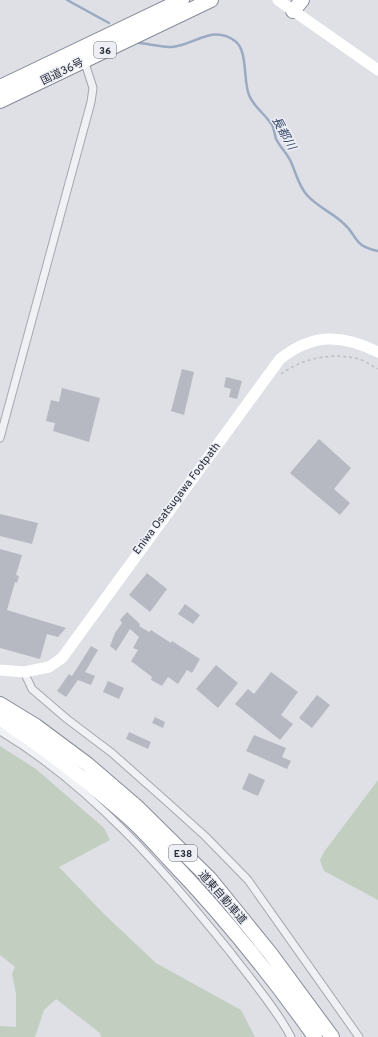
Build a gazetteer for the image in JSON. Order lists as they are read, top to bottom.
{
  "streets": {
    "highway": [
      "36",
      "国道36号",
      "E38",
      "道東自動車道"
    ]
  },
  "water": ["長都川"]
}
